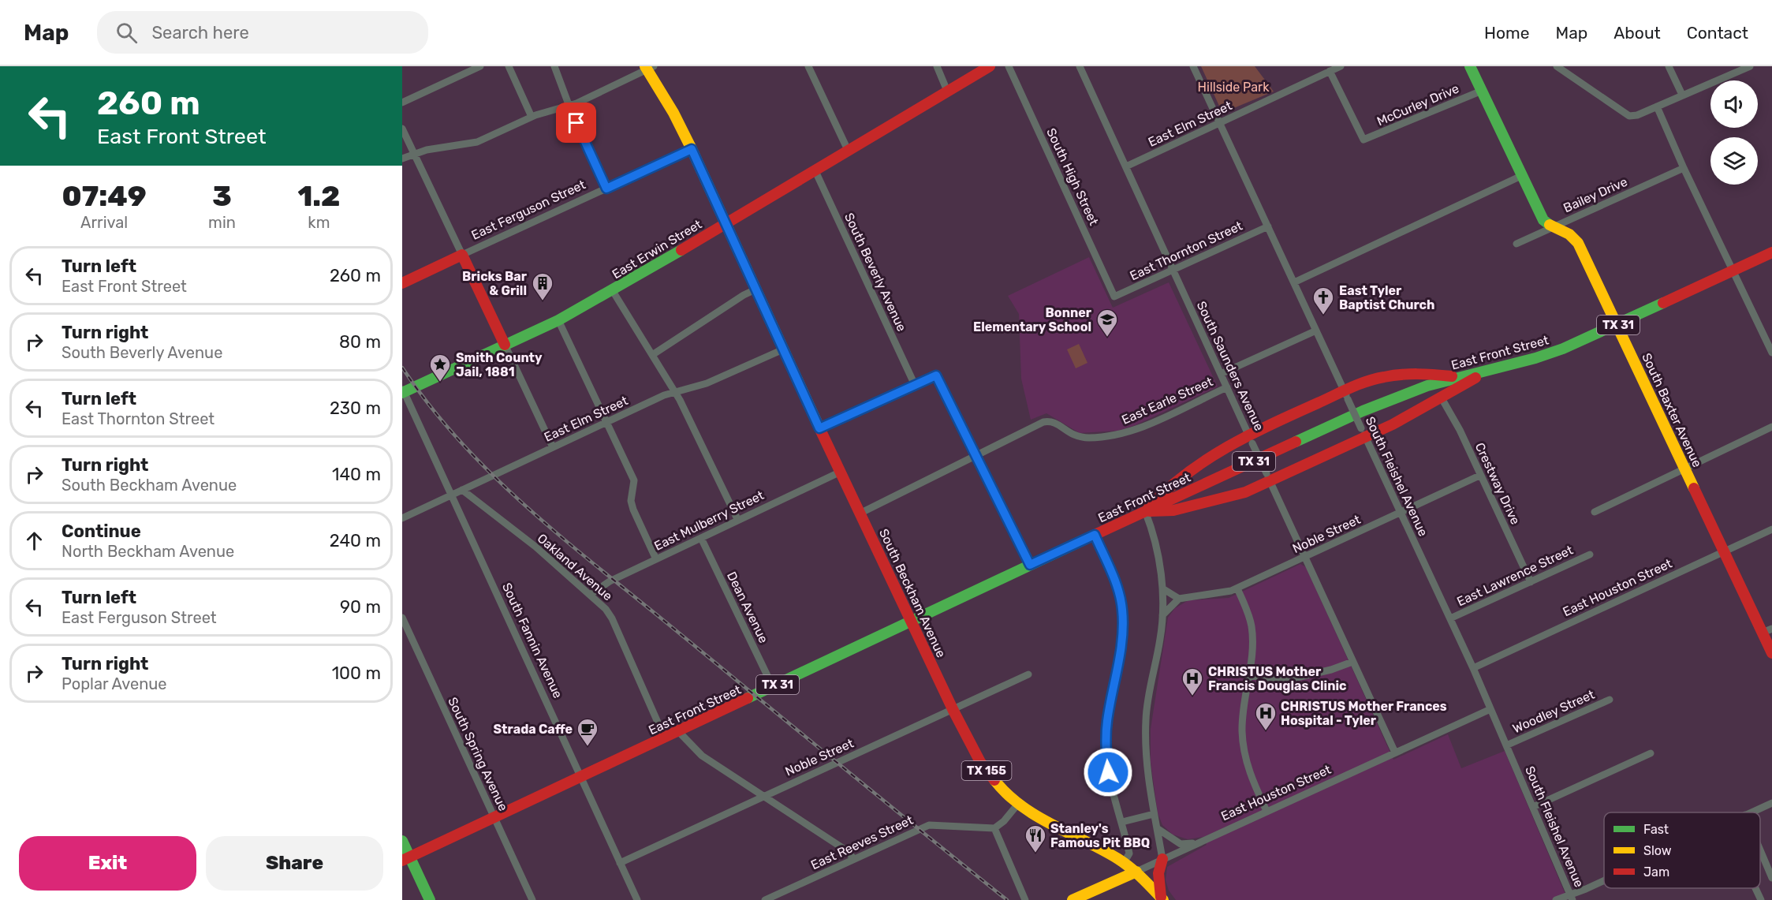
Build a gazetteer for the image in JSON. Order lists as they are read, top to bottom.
{
  "streets": {
    "main road": [
      "East Ferguson Street",
      "East Erwin Street",
      "TX 31",
      "East Front Street",
      "South Baxter Avenue",
      "East Houston Street",
      "South Beckham Avenue",
      "TX 155"
    ],
    "street": [
      "McCurley Drive",
      "East Elm Street",
      "South High Street",
      "Bailey Drive",
      "East Thornton Street",
      "South Beverly Avenue",
      "South Saunders Avenue",
      "East Earle Street",
      "South Fleishel Avenue",
      "Crestway Drive",
      "East Mulberry Street",
      "Noble Street",
      "Oakland Avenue",
      "East Lawrence Street",
      "Dean Avenue",
      "South Fannin Avenue",
      "Woodley Street",
      "South Spring Avenue",
      "East Reeves Street"
    ]
  },
  "crossings": [
    ["McCurley Drive", "East Elm Street"],
    ["McCurley Drive", "South Baxter Avenue"],
    ["East Elm Street", "South Saunders Avenue"],
    ["East Elm Street", "South Fleishel Avenue"],
    ["East Elm Street", "Oakland Avenue"],
    ["East Elm Street", "South Beckham Avenue"],
    ["East Elm Street", "South Fannin Avenue"],
    ["South High Street", "East Thornton Street"],
    ["Bailey Drive", "South Baxter Avenue"],
    ["East Ferguson Street", "South Beckham Avenue"],
    ["East Erwin Street", "South Beverly Avenue"],
    ["East Erwin Street", "South Beckham Avenue"],
    ["East Erwin Street", "South Fannin Avenue"],
    ["East Thornton Street", "South Saunders Avenue"],
    ["East Thornton Street", "South Fleishel Avenue"],
    ["East Front Street", "South Baxter Avenue"],
    ["East Front Street", "Oakland Avenue"],
    ["East Front Street", "South Beckham Avenue"],
    ["East Front Street", "Dean Avenue"],
    ["East Front Street", "South Fannin Avenue"],
    ["East Front Street", "South Spring Avenue"],
    ["South Saunders Avenue", "East Earle Street"],
    ["South Saunders Avenue", "Noble Street"],
    ["South Saunders Avenue", "East Houston Street"],
    ["East Earle Street", "South Fleishel Avenue"],
    ["East Earle Street", "South Beckham Avenue"],
    ["South Baxter Avenue", "East Houston Street"],
    ["South Fleishel Avenue", "Noble Street"],
    ["South Fleishel Avenue", "East Lawrence Street"],
    ["South Fleishel Avenue", "East Houston Street"],
    ["South Fleishel Avenue", "Woodley Street"],
    ["Crestway Drive", "Noble Street"],
    ["Crestway Drive", "East Lawrence Street"],
    ["East Mulberry Street", "Oakland Avenue"],
    ["East Mulberry Street", "South Beckham Avenue"],
    ["East Mulberry Street", "Dean Avenue"],
    ["Noble Street", "South Beckham Avenue"],
    ["Noble Street", "South Fannin Avenue"],
    ["East Houston Street", "South Beckham Avenue"]
  ],
  "parks": ["Hillside Park"],
  "places": {
    "building": ["Bricks Bar & Grill"],
    "church": ["East Tyler Baptist Church"],
    "school or university": ["Bonner Elementary School"],
    "place": ["Smith County Jail, 1881"],
    "hospital": ["CHRISTUS Mother Francis Douglas Clinic", "CHRISTUS Mother Frances Hospital - Tyler"],
    "cafe": ["Strada Caffe"],
    "restaurant": ["Stanley's Famous Pit BBQ"]
  },
  "legend": ["Fast", "Slow", "Jam"],
  "page": {
    "header": "Map",
    "search": "Search here",
    "nav": [
      "Home",
      "Map",
      "About",
      "Contact"
    ],
    "turn": ["260 m", "East Front Street"],
    "eta": [
      "07:49",
      "Arrival",
      "3",
      "min",
      "1.2",
      "km"
    ],
    "list": [
      {
        "name": "Turn left",
        "note": "East Front Street",
        "value": "260 m"
      },
      {
        "name": "Turn right",
        "note": "South Beverly Avenue",
        "value": "80 m"
      },
      {
        "name": "Turn left",
        "note": "East Thornton Street",
        "value": "230 m"
      },
      {
        "name": "Turn right",
        "note": "South Beckham Avenue",
        "value": "140 m"
      },
      {
        "name": "Continue",
        "note": "North Beckham Avenue",
        "value": "240 m"
      },
      {
        "name": "Turn left",
        "note": "East Ferguson Street",
        "value": "90 m"
      },
      {
        "name": "Turn right",
        "note": "Poplar Avenue",
        "value": "100 m"
      }
    ],
    "buttons": ["Exit", "Share"]
  }
}
